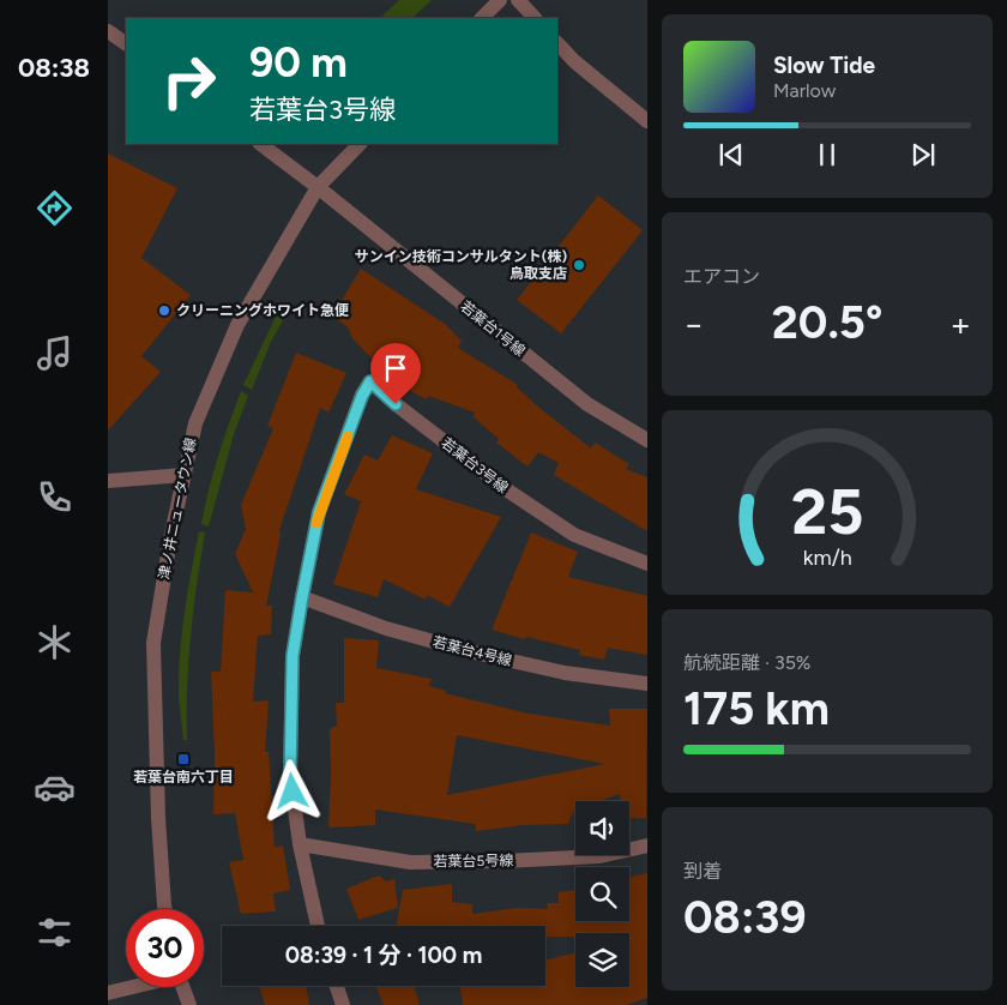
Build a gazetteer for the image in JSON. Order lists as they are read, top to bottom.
{
  "streets": {
    "street": [
      "若葉台1号線",
      "若葉台3号線",
      "津ノ井ニュータウン線",
      "若葉台4号線",
      "若葉台5号線"
    ]
  },
  "crossings": [
    ["若葉台1号線", "津ノ井ニュータウン線"],
    ["若葉台3号線", "若葉台4号線"],
    ["若葉台3号線", "若葉台5号線"]
  ],
  "places": {
    "other": ["サンイン技術コンサルタント(株) 鳥取支店", "クリーニングホワイト急便"],
    "transit": ["若葉台南六丁目"]
  },
  "page": {
    "tabs": "08:38",
    "turn": ["90 m", "若葉台3号線"],
    "song": ["Slow Tide", "Marlow"],
    "tile": [
      "エアコン",
      ["航続距離 · 35%", "175 km"],
      ["到着", "08:39"]
    ],
    "heat": ["−", "20.5°", "+"],
    "limit": "30",
    "trip": "08:39 · 1 分 · 100 m",
    "gauge": ["25", "km/h"]
  }
}
